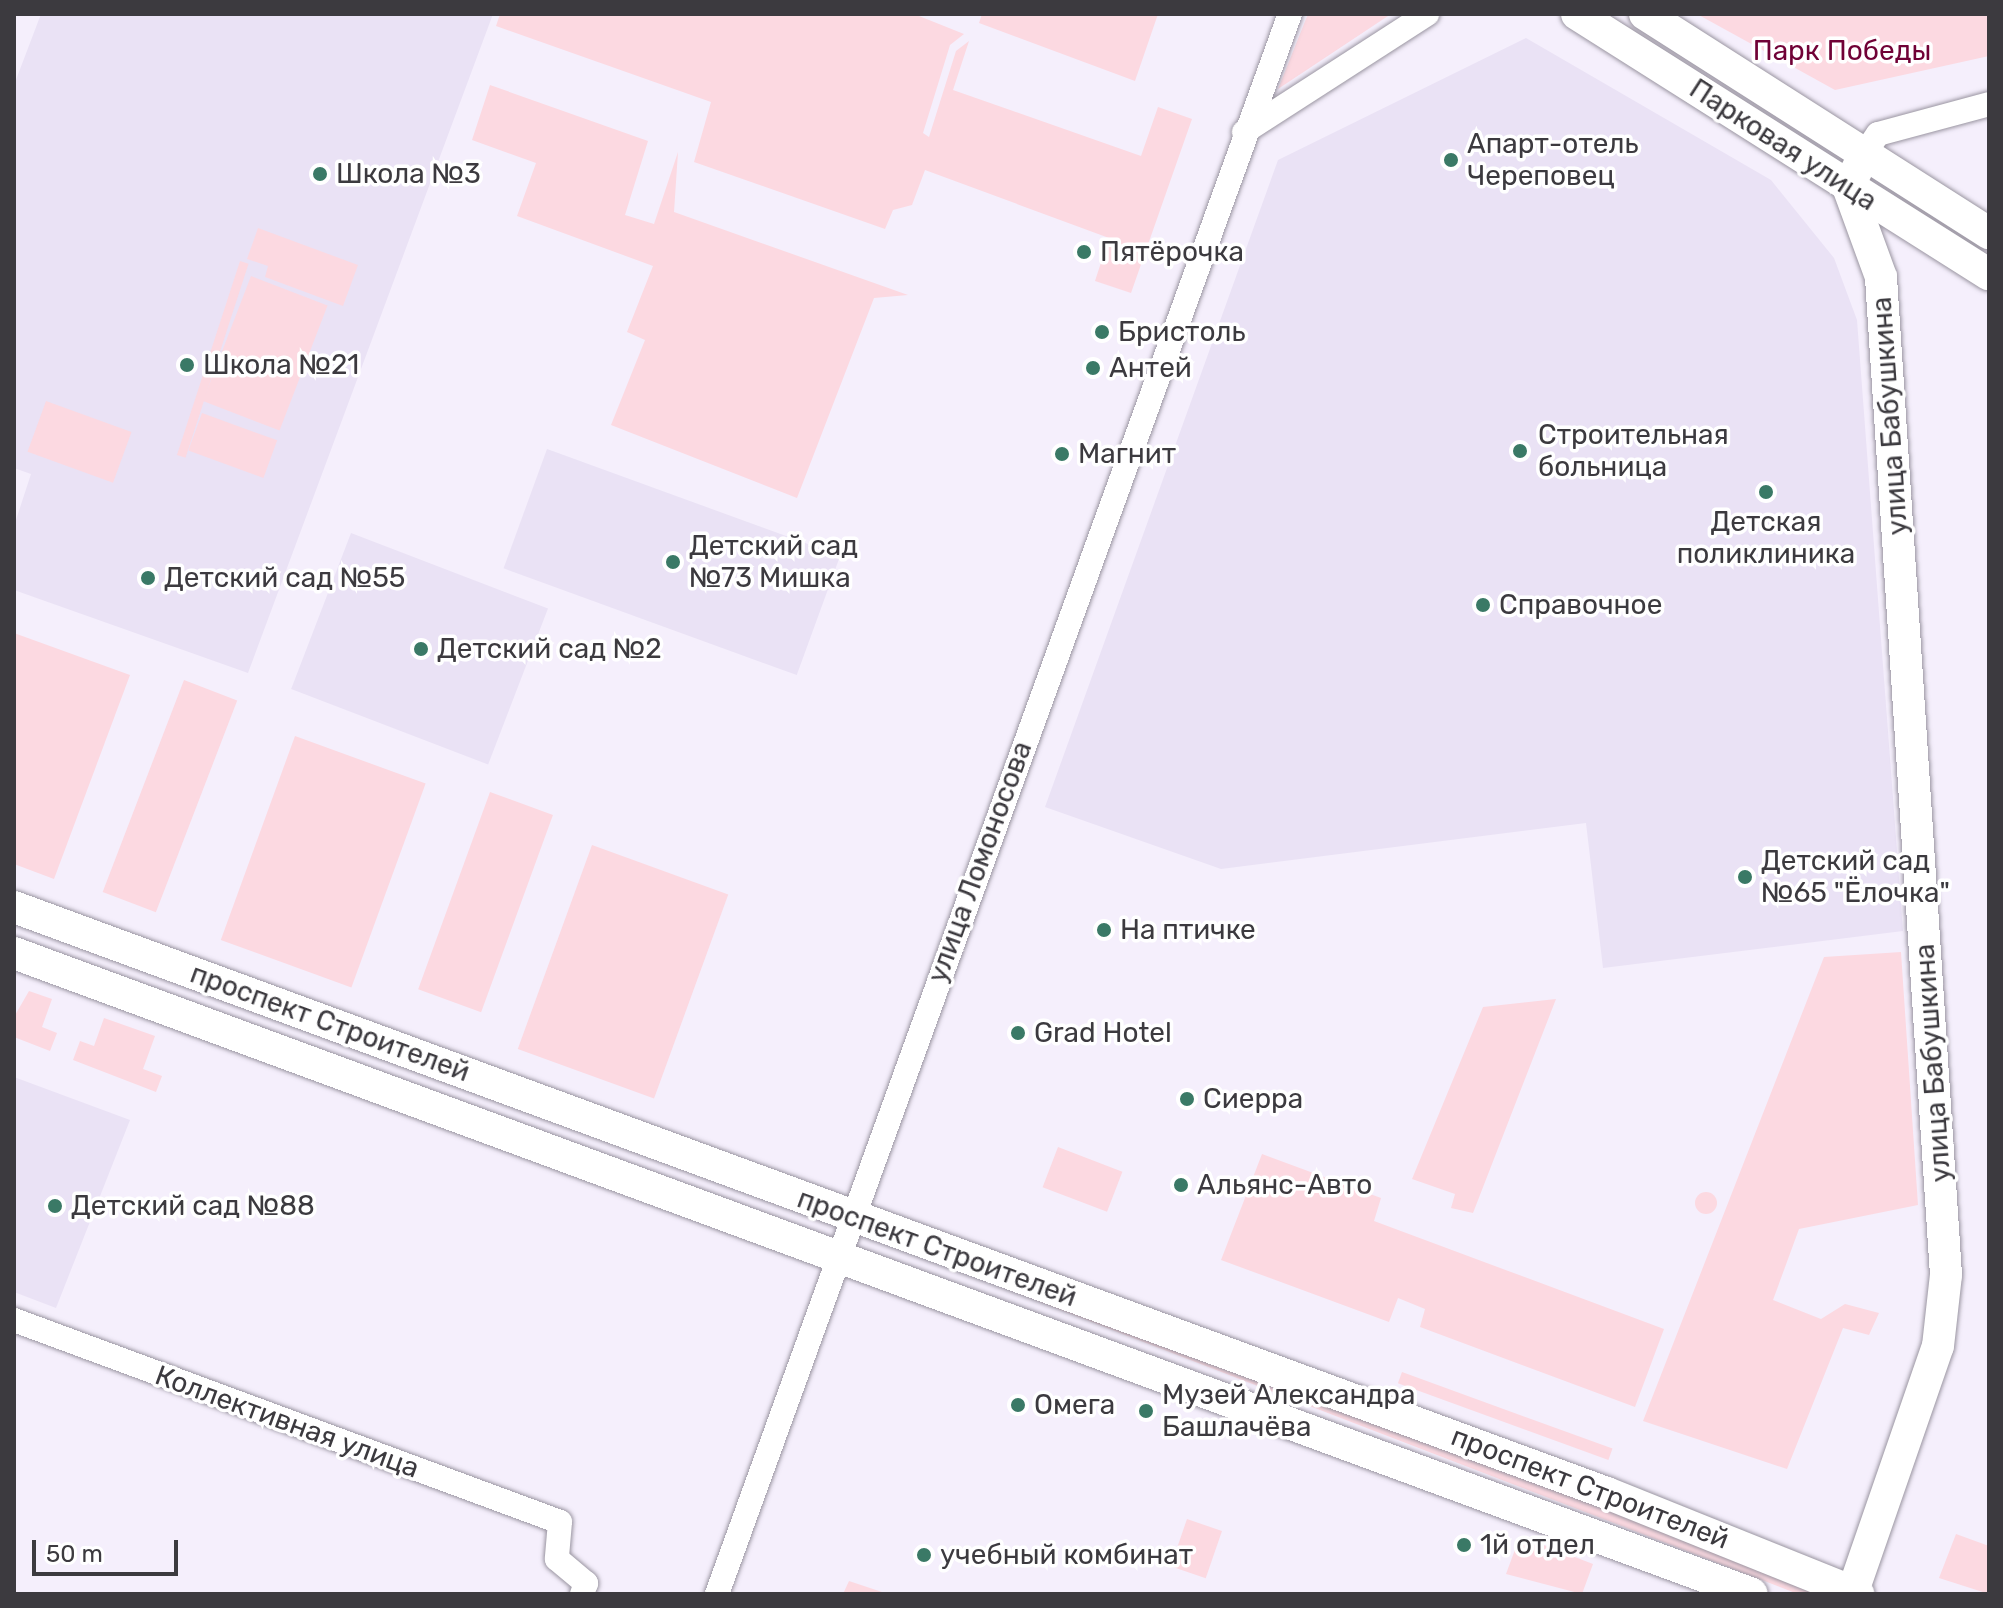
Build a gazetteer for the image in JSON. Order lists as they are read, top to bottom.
{
  "streets": {
    "main road": ["Парковая улица", "улица Бабушкина", "проспект Строителей"],
    "street": ["улица Ломоносова", "Коллективная улица"]
  },
  "crossings": [
    ["Парковая улица", "улица Бабушкина"],
    ["улица Бабушкина", "проспект Строителей"],
    ["улица Ломоносова", "проспект Строителей"]
  ],
  "parks": ["Парк Победы"],
  "places": [
    "Апарт-отель Череповец",
    "Школа №3",
    "Пятёрочка",
    "Бристоль",
    "Школа №21",
    "Антей",
    "Строительная больница",
    "Магнит",
    "Детская поликлиника",
    "Детский сад №73 Мишка",
    "Детский сад №55",
    "Справочное",
    "Детский сад №2",
    "Детский сад №65 \"Ёлочка\"",
    "На птичке",
    "Grad Hotel",
    "Сиерра",
    "Альянс-Авто",
    "Детский сад №88",
    "Омега",
    "Музей Александра Башлачёва",
    "1й отдел",
    "учебный комбинат"
  ],
  "scale_bar": "50 m"
}
